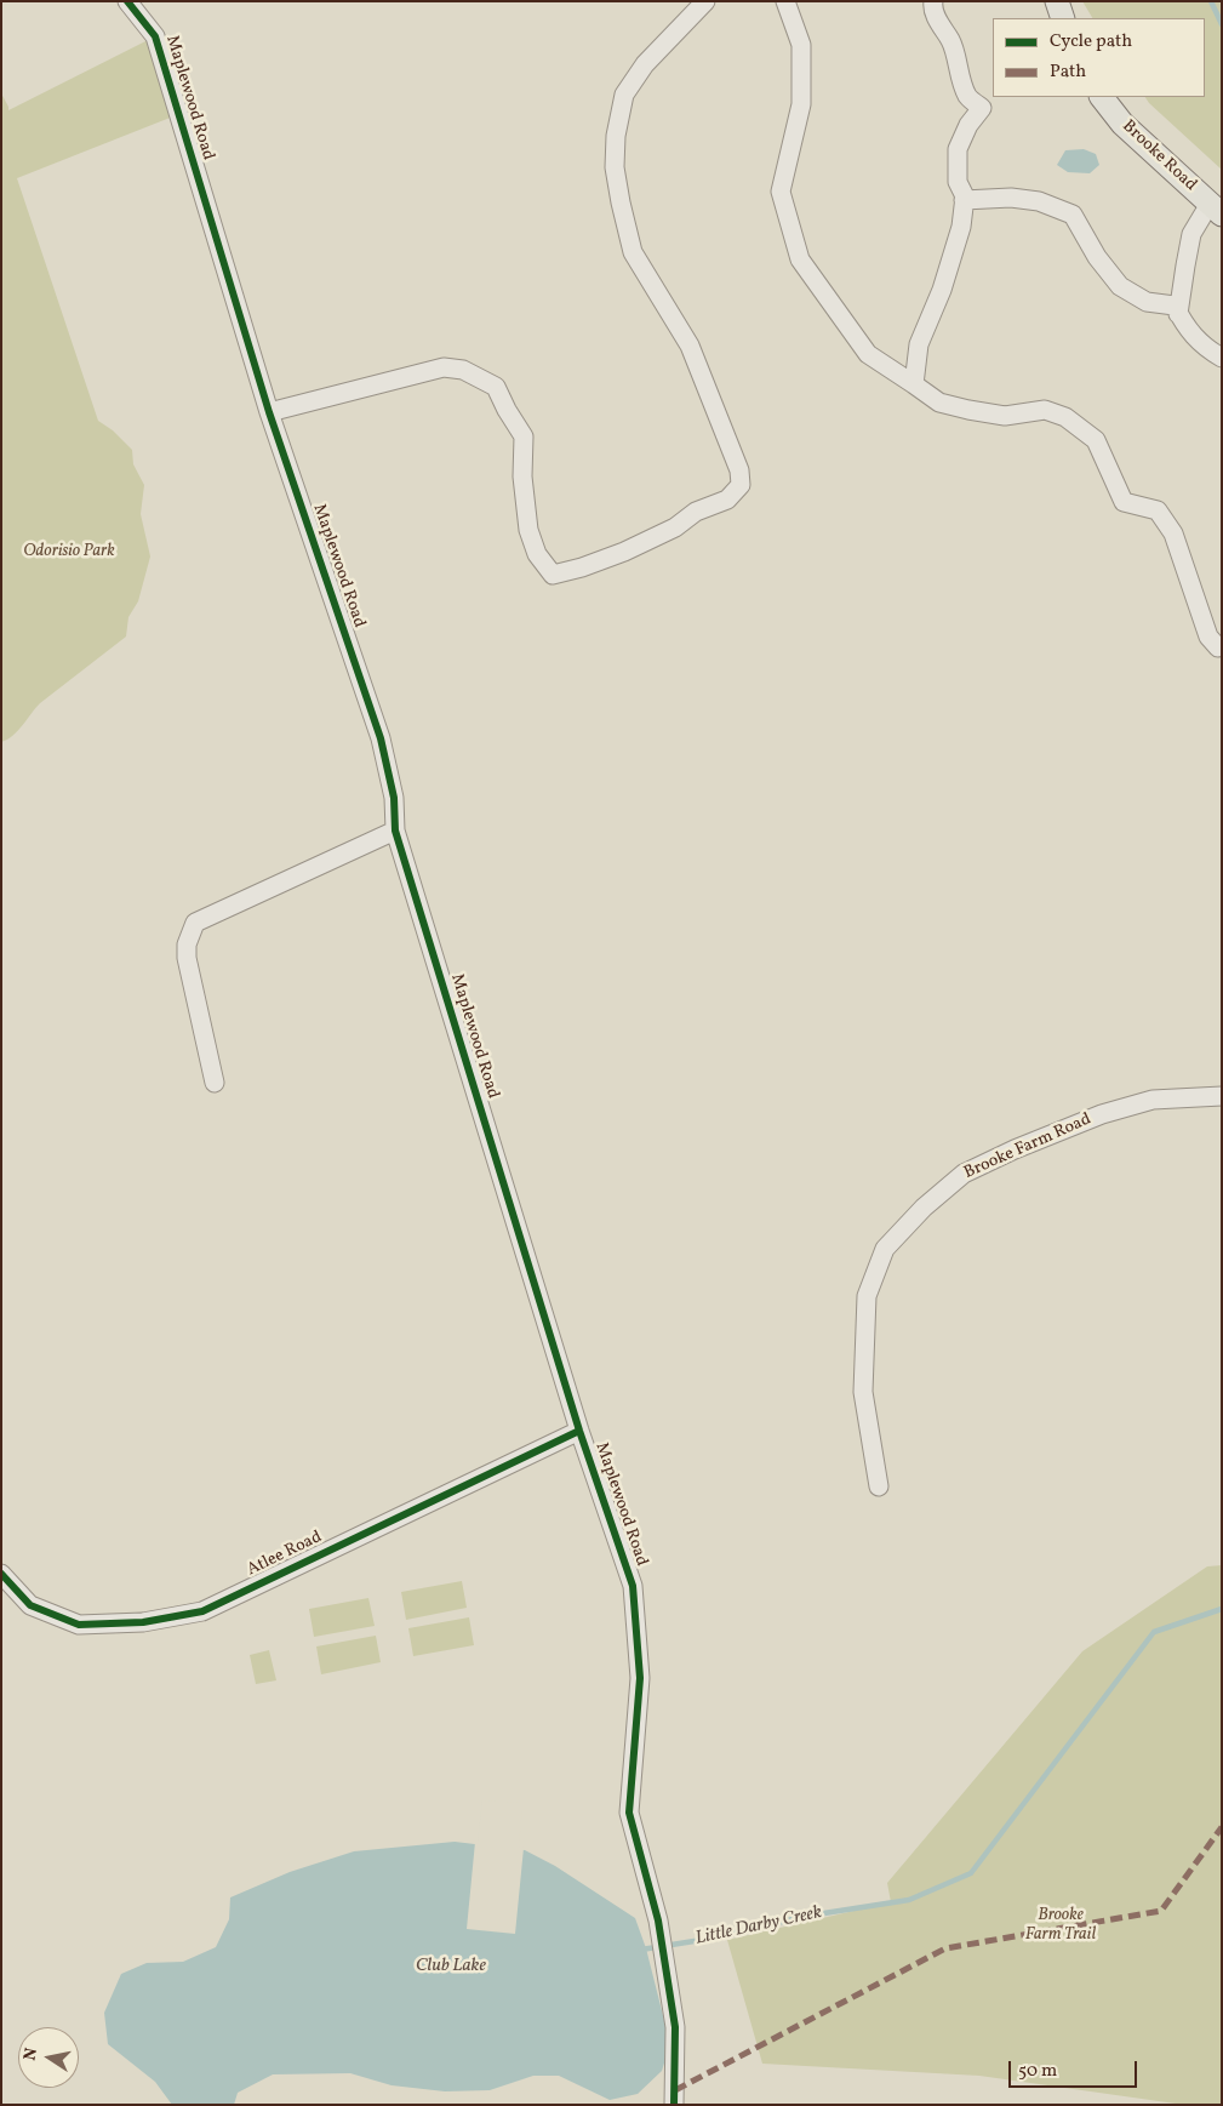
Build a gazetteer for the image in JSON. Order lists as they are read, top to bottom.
{
  "streets": {
    "main road": ["Brooke Road"],
    "street": ["Maplewood Road", "Brooke Farm Road", "Atlee Road"]
  },
  "crossings": [
    ["Maplewood Road", "Atlee Road"]
  ],
  "water": ["Little Darby Creek", "Club Lake"],
  "parks": ["Odorisio Park", "Brooke Farm Trail"],
  "legend": ["Cycle path", "Path"],
  "scale_bar": "50 m",
  "north": "left"
}
